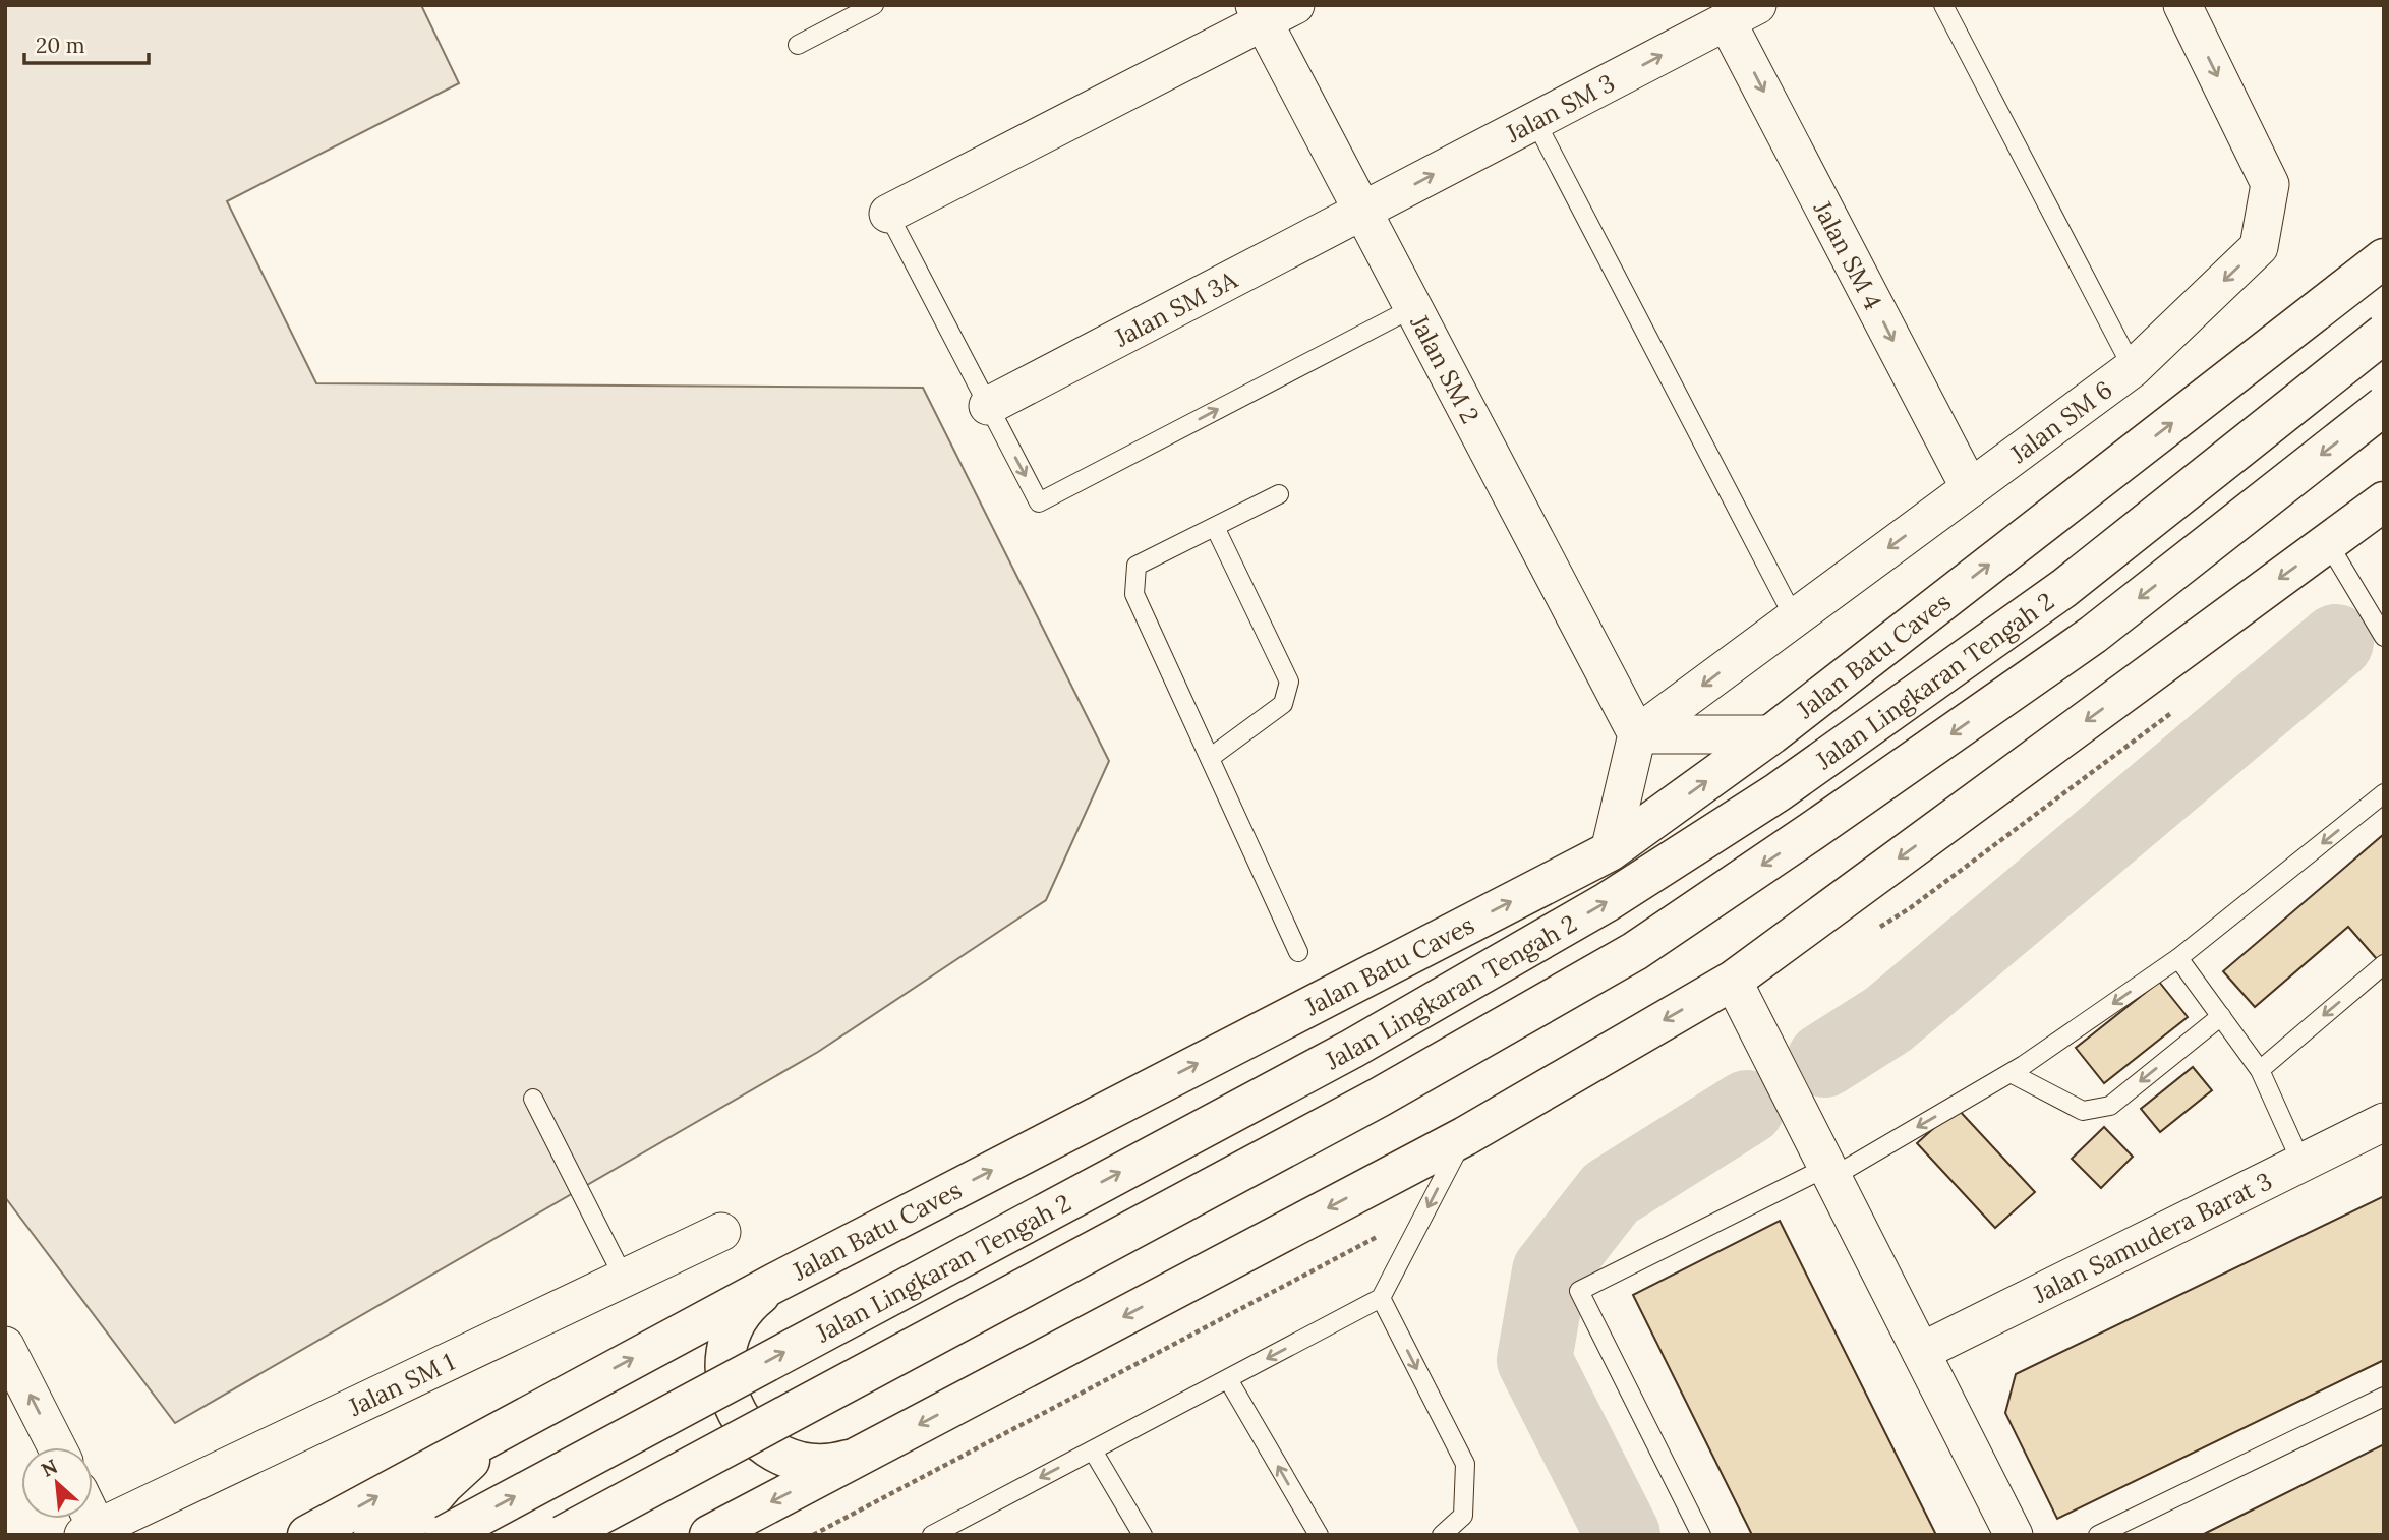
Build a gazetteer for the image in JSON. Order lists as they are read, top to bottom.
{
  "streets": {
    "main road": ["Jalan Batu Caves", "Jalan Lingkaran Tengah 2"],
    "street": [
      "Jalan SM 3",
      "Jalan SM 4",
      "Jalan SM 3A",
      "Jalan SM 2",
      "Jalan SM 6",
      "Jalan Samudera Barat 3",
      "Jalan SM 1"
    ]
  },
  "crossings": [
    ["Jalan SM 3", "Jalan SM 4"],
    ["Jalan SM 3", "Jalan SM 3A"],
    ["Jalan SM 3", "Jalan SM 2"],
    ["Jalan SM 4", "Jalan SM 6"],
    ["Jalan SM 3A", "Jalan SM 2"],
    ["Jalan SM 2", "Jalan SM 6"]
  ],
  "one_way": ["Jalan SM 3", "Jalan SM 4", "Jalan SM 6"],
  "scale_bar": "20 m",
  "north": "top left"
}
